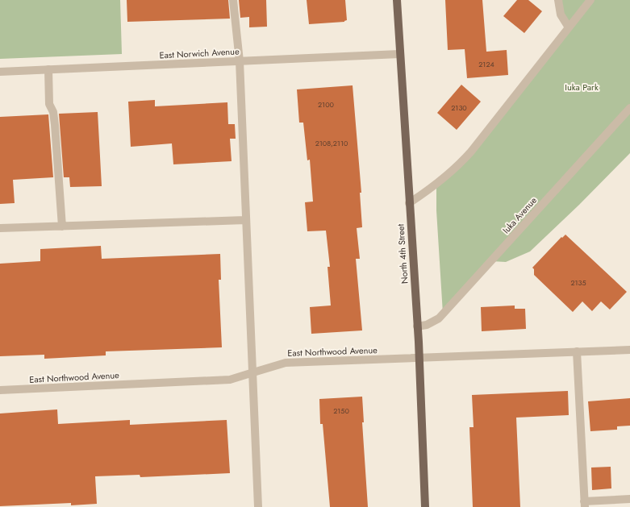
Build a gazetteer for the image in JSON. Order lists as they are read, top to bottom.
{
  "streets": {
    "main road": ["North 4th Street"],
    "street": ["East Norwich Avenue", "Iuka Avenue", "East Northwood Avenue"]
  },
  "crossings": [
    ["East Norwich Avenue", "North 4th Street"],
    ["Iuka Avenue", "North 4th Street"],
    ["North 4th Street", "East Northwood Avenue"]
  ],
  "parks": ["Iuka Park"],
  "house_numbers": [
    "2124",
    "2100",
    "2130",
    "2108,2110",
    "2135",
    "2150"
  ]
}
